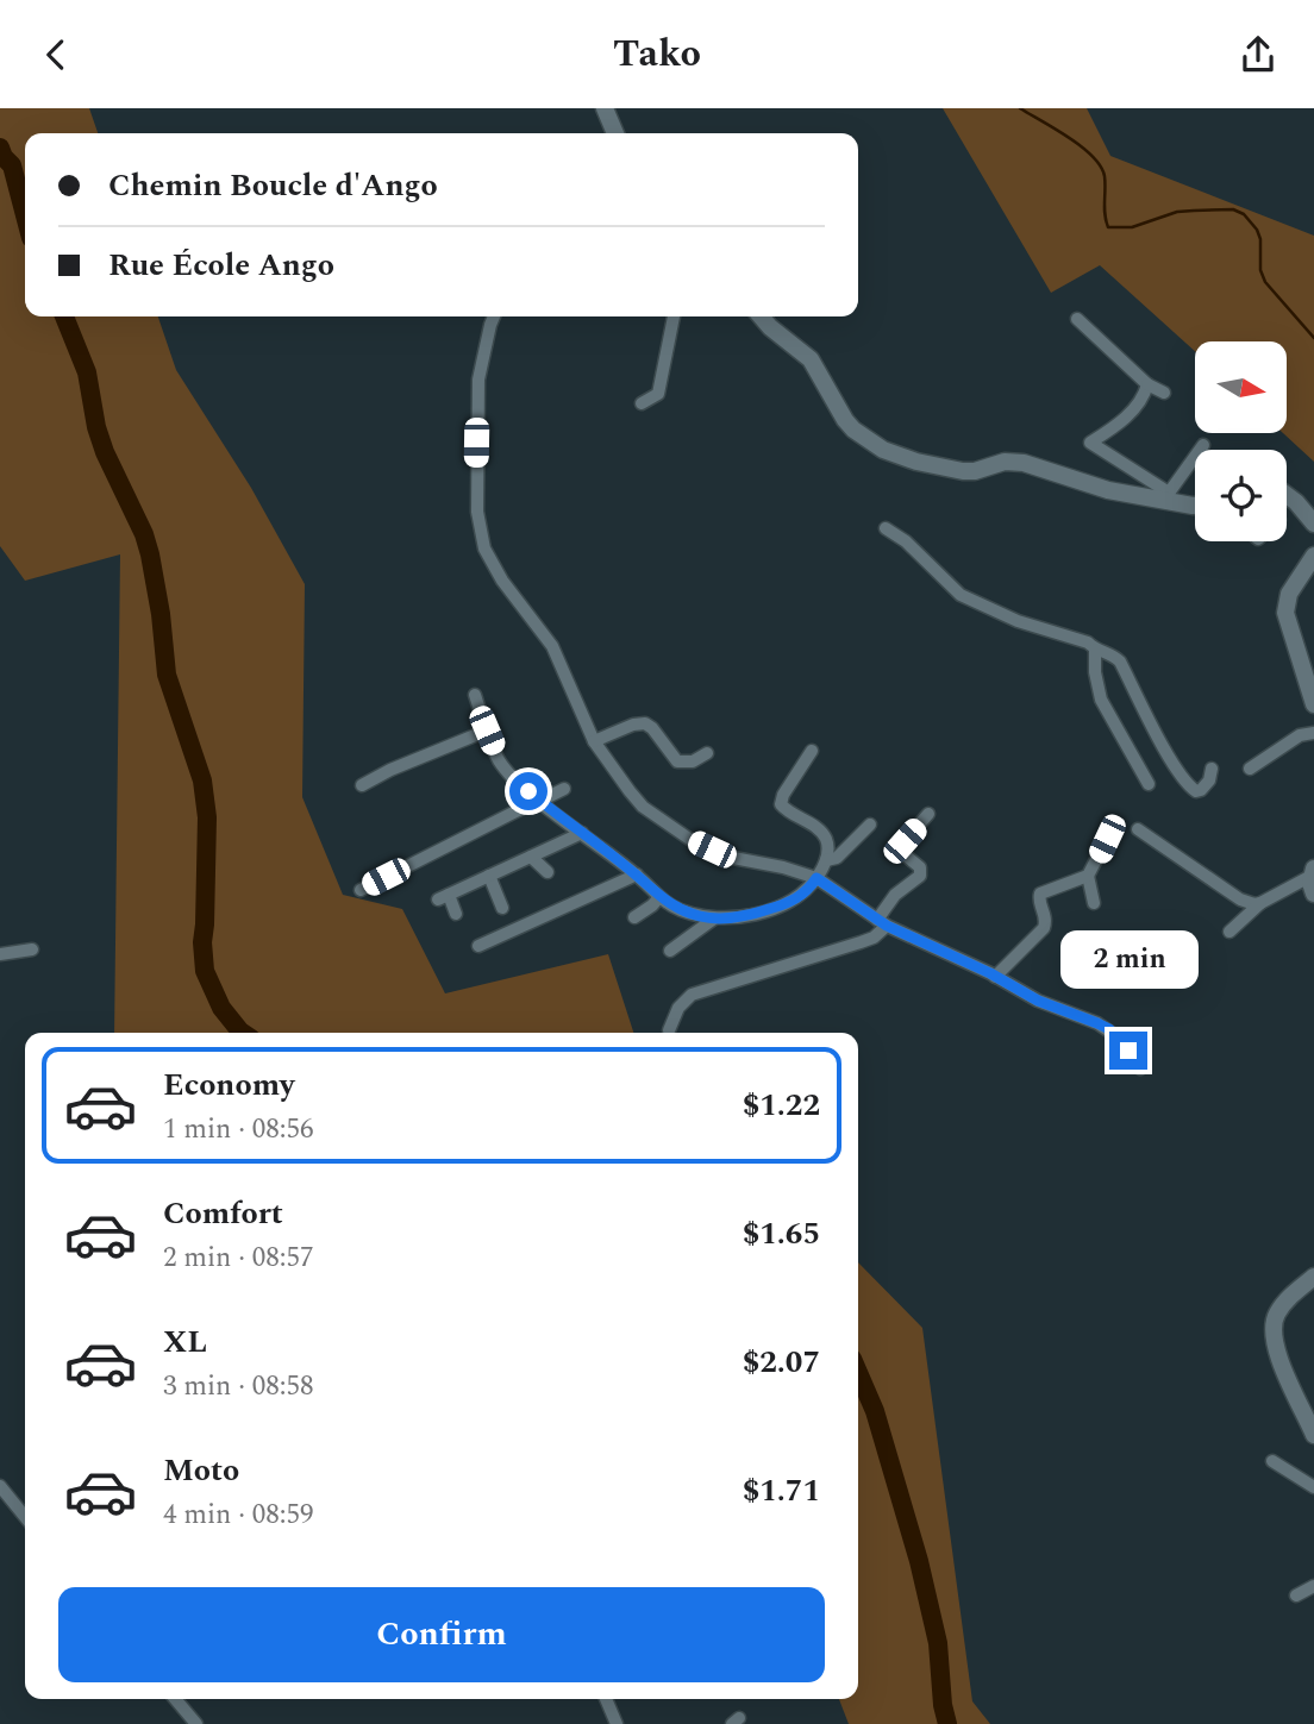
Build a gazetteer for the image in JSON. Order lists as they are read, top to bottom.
{
  "north": "right",
  "page": {
    "header": "Tako",
    "banner": ["Chemin Boucle d'Ango", "Rue École Ango"],
    "bubble": "2 min",
    "list": [
      {
        "name": "Economy",
        "note": "1 min · 08:56",
        "value": "$1.22"
      },
      {
        "name": "Comfort",
        "note": "2 min · 08:57",
        "value": "$1.65"
      },
      {
        "name": "XL",
        "note": "3 min · 08:58",
        "value": "$2.07"
      },
      {
        "name": "Moto",
        "note": "4 min · 08:59",
        "value": "$1.71"
      }
    ],
    "buttons": "Confirm"
  }
}
